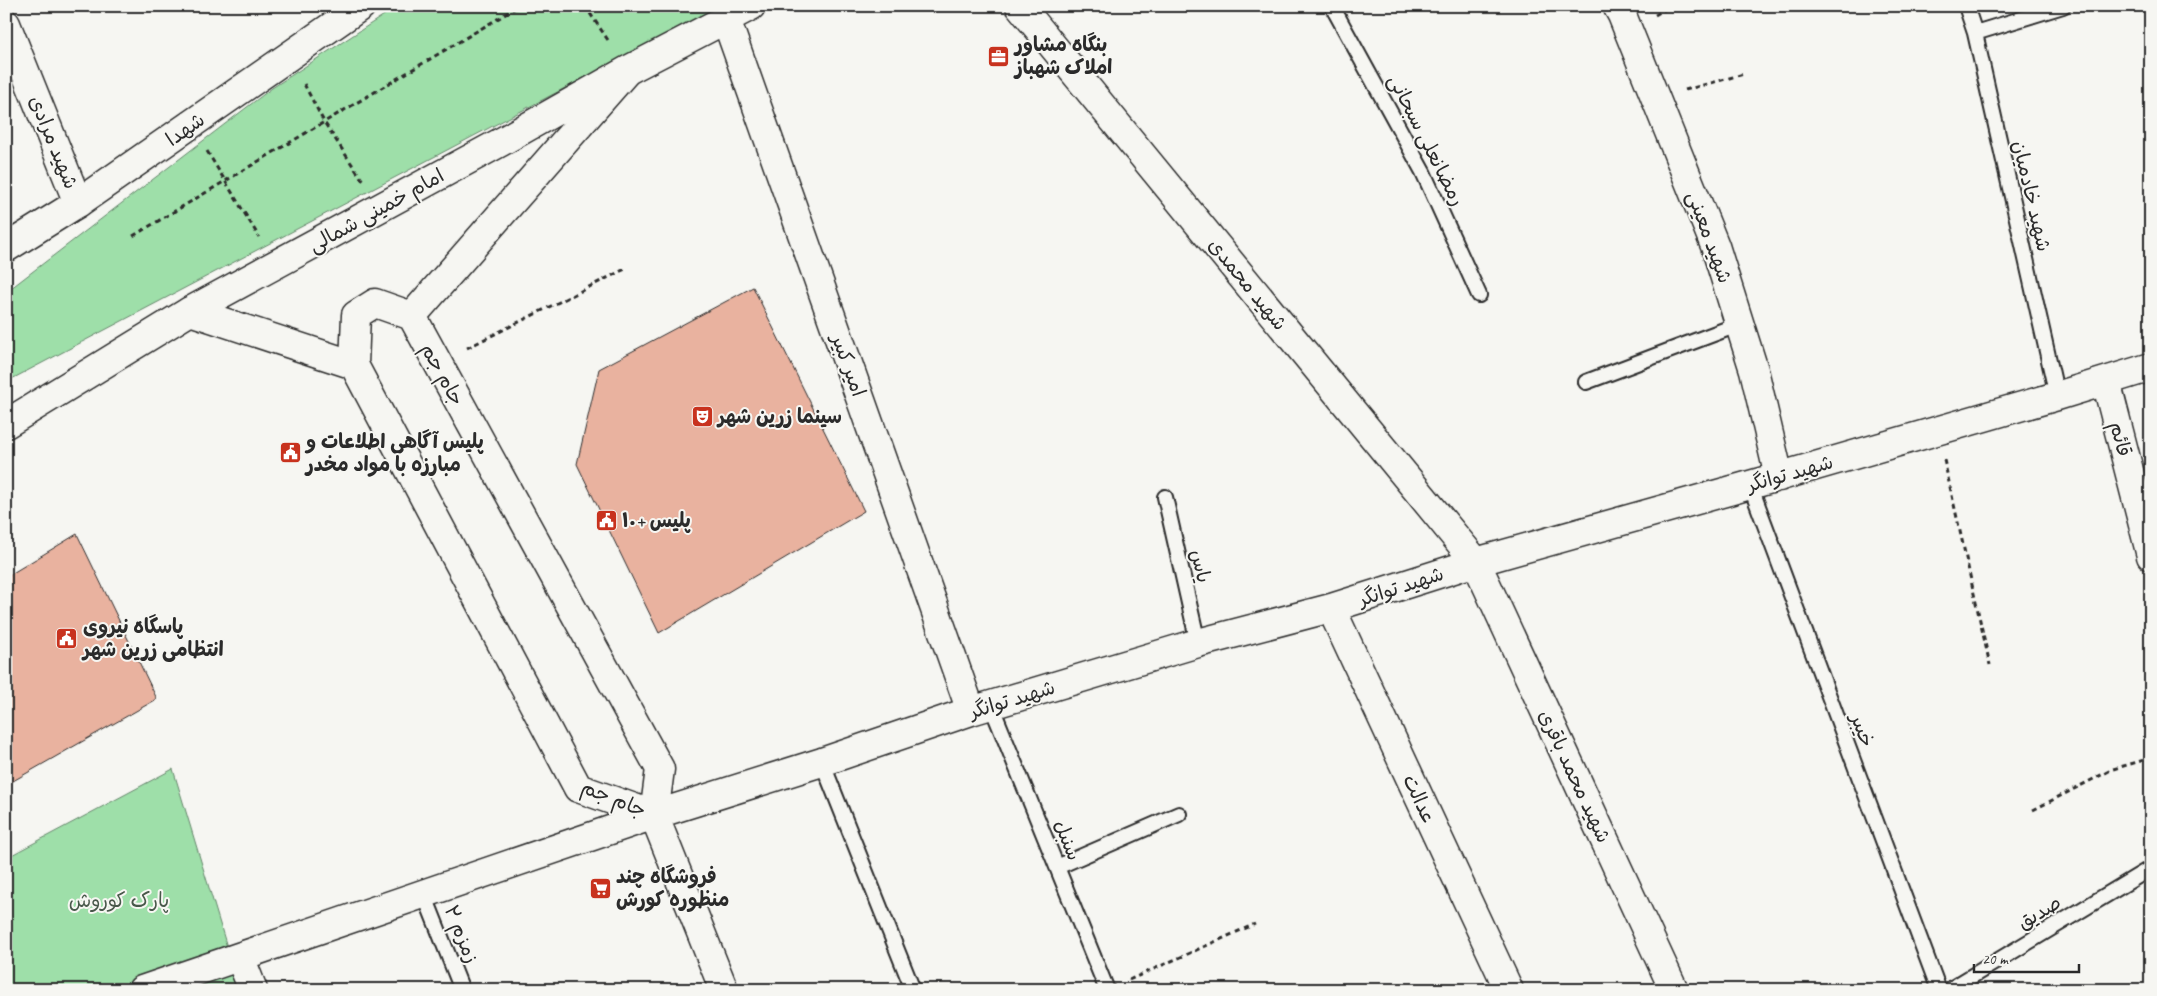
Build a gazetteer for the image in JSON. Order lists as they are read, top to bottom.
{
  "streets": {
    "street": [
      "شهدا",
      "شهید مرادی",
      "امام خمینی شمالی",
      "شهید معینی",
      "شهید محمدی",
      "امیر کبیر",
      "جام جم",
      "قائم",
      "شهید توانگر",
      "شهید محمد باقری",
      "عدالت"
    ],
    "lane": [
      "رمضانعلی سبحانی",
      "شهید خادمیان",
      "یاس",
      "خیبر",
      "سنبل",
      "صدیق",
      "زمزم ۲"
    ]
  },
  "crossings": [
    ["شهدا", "شهید مرادی"],
    ["شهید خادمیان", "شهید توانگر"],
    ["امام خمینی شمالی", "امیر کبیر"],
    ["شهید معینی", "شهید توانگر"],
    ["شهید محمدی", "شهید توانگر"],
    ["شهید محمدی", "شهید محمد باقری"],
    ["امیر کبیر", "شهید توانگر"],
    ["امیر کبیر", "سنبل"],
    ["جام جم", "شهید توانگر"],
    ["قائم", "شهید توانگر"],
    ["شهید توانگر", "یاس"],
    ["شهید توانگر", "خیبر"],
    ["شهید توانگر", "شهید محمد باقری"],
    ["شهید توانگر", "عدالت"],
    ["شهید توانگر", "سنبل"],
    ["شهید توانگر", "زمزم ۲"]
  ],
  "parks": ["پارک کوروش"],
  "places": {
    "office": ["بنگاه مشاور املاک شهباز"],
    "theatre": ["سینما زرین شهر"],
    "public building": ["پلیس آگاهی اطلاعات و مبارزه با مواد مخدر", "پلیس +۱۰", "پاسگاه نیروی انتظامی زرین شهر"],
    "supermarket": ["فروشگاه چند منظوره کورش"]
  },
  "scale_bar": "20 m"
}
